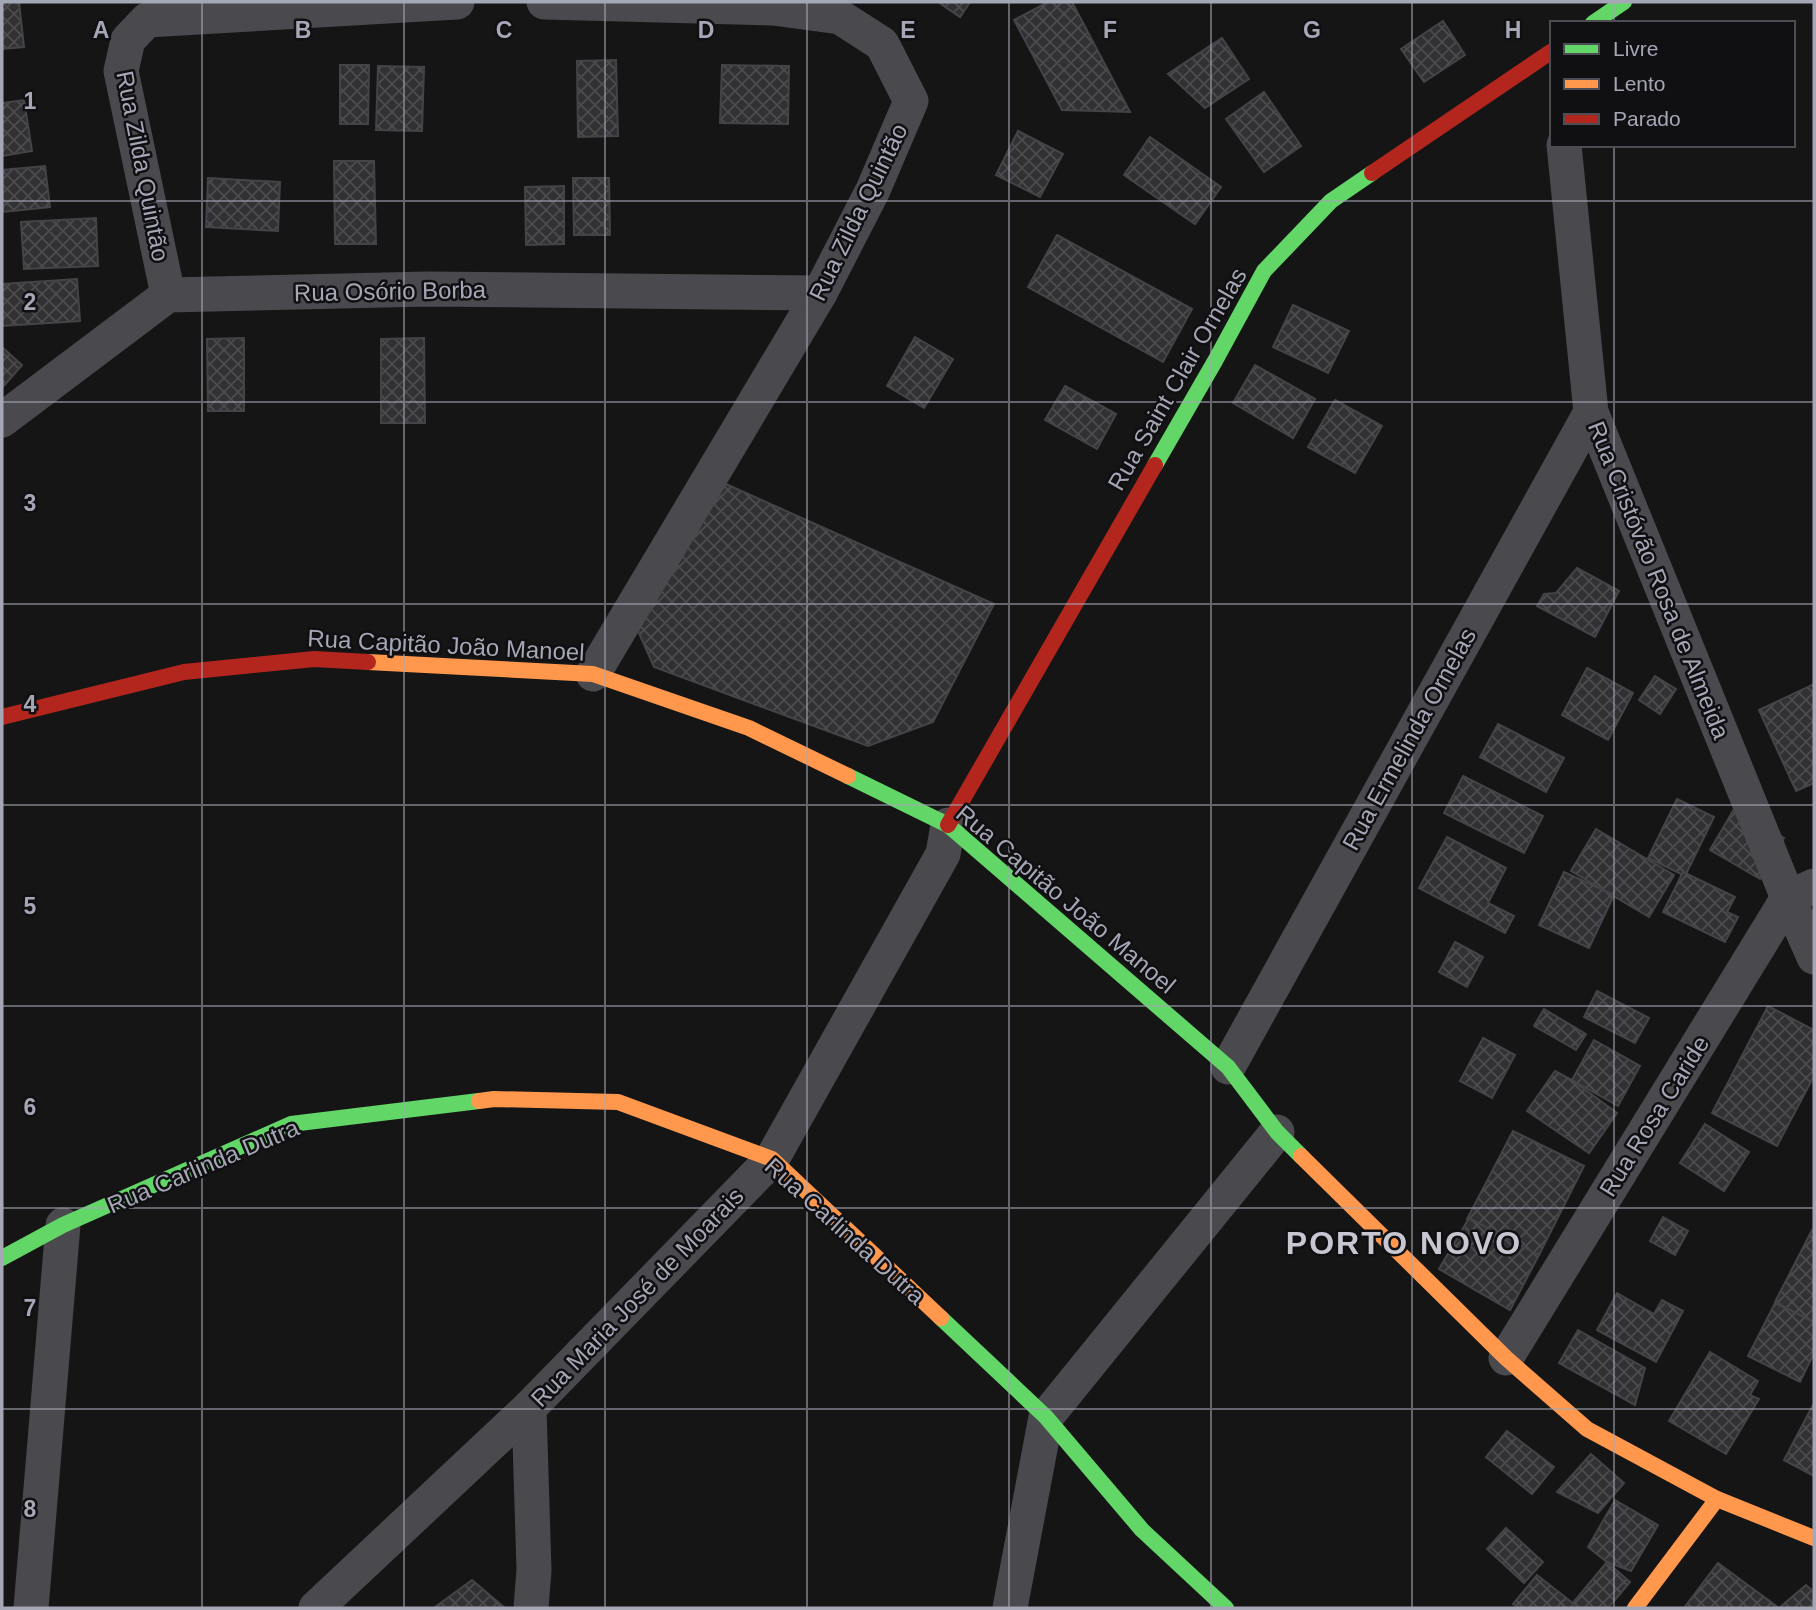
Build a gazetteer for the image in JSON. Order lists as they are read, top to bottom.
{
  "streets": {
    "street": [
      "Rua Zilda Quintão",
      "Rua Osório Borba",
      "Rua Saint Clair Ornelas",
      "Rua Cristóvão Rosa de Almeida",
      "Rua Capitão João Manoel",
      "Rua Ermelinda Ornelas",
      "Rua Rosa Caride",
      "Rua Carlinda Dutra",
      "Rua Maria José de Moarais"
    ]
  },
  "crossings": [
    ["Rua Zilda Quintão", "Rua Osório Borba"],
    ["Rua Zilda Quintão", "Rua Capitão João Manoel"],
    ["Rua Saint Clair Ornelas", "Rua Capitão João Manoel"],
    ["Rua Saint Clair Ornelas", "Rua Maria José de Moarais"],
    ["Rua Cristóvão Rosa de Almeida", "Rua Ermelinda Ornelas"],
    ["Rua Cristóvão Rosa de Almeida", "Rua Rosa Caride"],
    ["Rua Capitão João Manoel", "Rua Ermelinda Ornelas"],
    ["Rua Capitão João Manoel", "Rua Rosa Caride"],
    ["Rua Capitão João Manoel", "Rua Maria José de Moarais"],
    ["Rua Carlinda Dutra", "Rua Maria José de Moarais"]
  ],
  "districts": ["PORTO NOVO"],
  "legend": ["Livre", "Lento", "Parado"],
  "grid": {
    "columns": [
      "A",
      "B",
      "C",
      "D",
      "E",
      "F",
      "G",
      "H"
    ],
    "rows": [
      "1",
      "2",
      "3",
      "4",
      "5",
      "6",
      "7",
      "8"
    ]
  }
}
